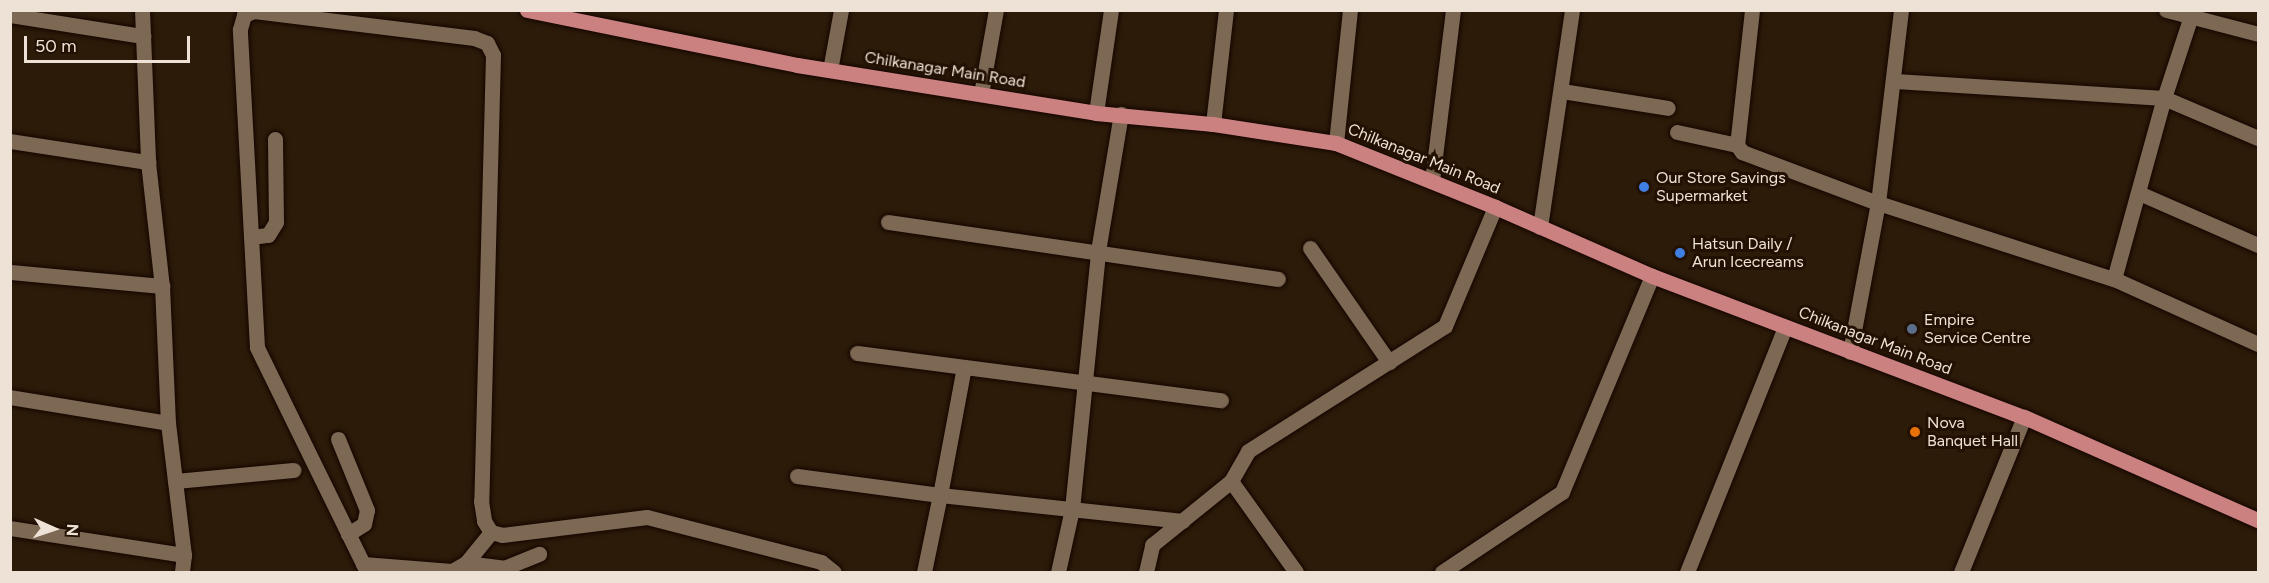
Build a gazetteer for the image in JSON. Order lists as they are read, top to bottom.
{
  "streets": {
    "main road": ["Chilkanagar Main Road"]
  },
  "places": [
    "Our Store Savings Supermarket",
    "Hatsun Daily / Arun Icecreams",
    "Empire Service Centre",
    "Nova Banquet Hall"
  ],
  "scale_bar": "50 m",
  "north": "right"
}
